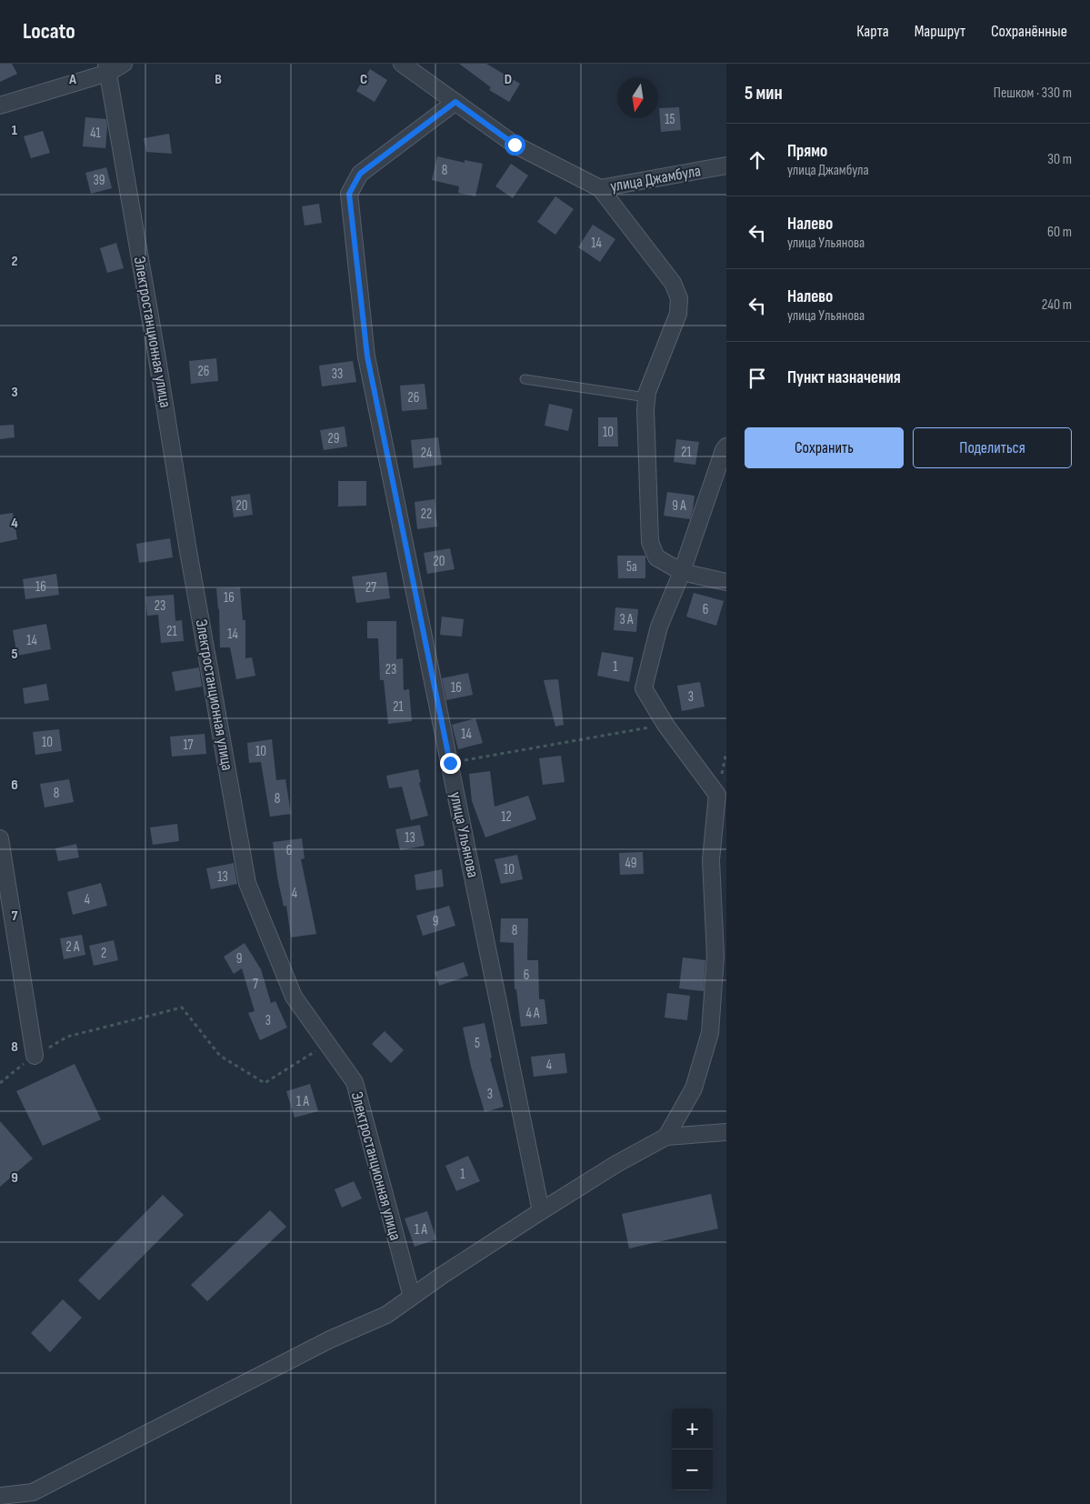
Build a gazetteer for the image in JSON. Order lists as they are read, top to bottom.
{
  "streets": {
    "street": ["улица Джамбула", "Электростанционная улица", "улица Ульянова"]
  },
  "crossings": [
    ["улица Джамбула", "улица Ульянова"]
  ],
  "house_numbers": [
    "15",
    "41",
    "8",
    "39",
    "14",
    "26",
    "33",
    "26",
    "10",
    "29",
    "21",
    "24",
    "20",
    "9 А",
    "22",
    "20",
    "5а",
    "16",
    "27",
    "16",
    "23",
    "6",
    "3 А",
    "21",
    "14",
    "14",
    "1",
    "23",
    "16",
    "3",
    "21",
    "14",
    "10",
    "17",
    "10",
    "8",
    "8",
    "12",
    "13",
    "6",
    "49",
    "10",
    "13",
    "4",
    "4",
    "9",
    "8",
    "2 А",
    "2",
    "9",
    "6",
    "7",
    "4 А",
    "3",
    "5",
    "4",
    "3",
    "1 А",
    "1",
    "1 А"
  ],
  "north": "bottom",
  "page": {
    "header": "Locato",
    "nav": ["Карта", "Маршрут", "Сохранённые"],
    "heading": ["5 мин", "Пешком · 330 m"],
    "list": [
      ["Прямо", "улица Джамбула", "30 m"],
      ["Налево", "улица Ульянова", "60 m"],
      ["Налево", "улица Ульянова", "240 m"],
      "Пункт назначения"
    ],
    "buttons": ["Сохранить", "Поделиться"],
    "map_buttons": ["+", "−"]
  },
  "grid": {
    "columns": [
      "A",
      "B",
      "C",
      "D"
    ],
    "rows": [
      "1",
      "2",
      "3",
      "4",
      "5",
      "6",
      "7",
      "8",
      "9"
    ]
  }
}
